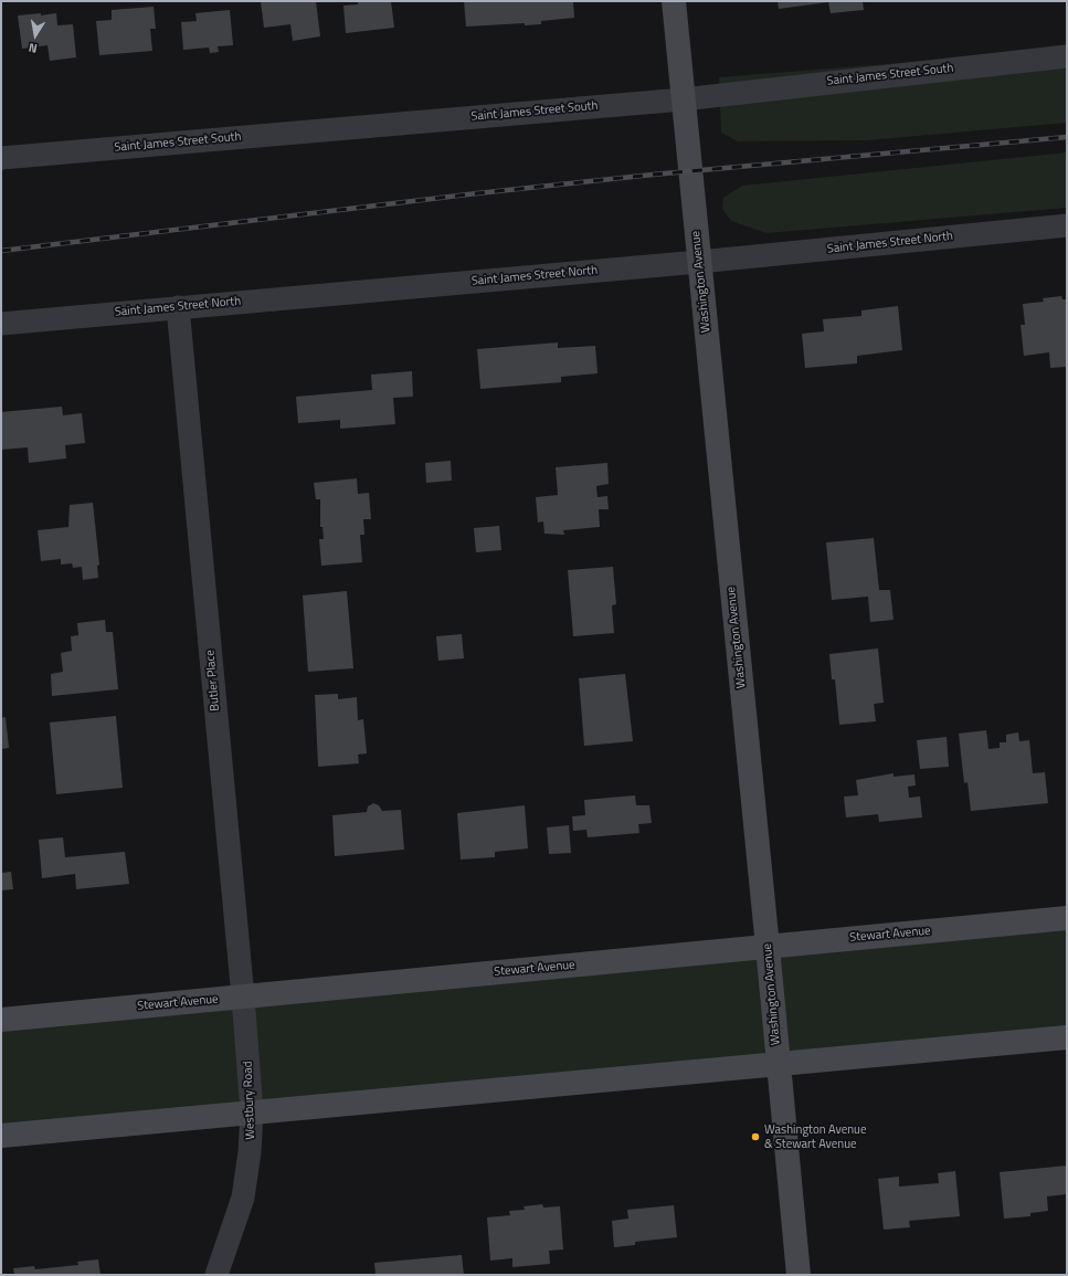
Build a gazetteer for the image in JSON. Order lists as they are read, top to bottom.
{
  "streets": {
    "main road": ["Washington Avenue", "Stewart Avenue"],
    "street": [
      "Saint James Street South",
      "Saint James Street North",
      "Butler Place",
      "Westbury Road"
    ]
  },
  "crossings": [
    ["Saint James Street South", "Washington Avenue"],
    ["Saint James Street North", "Washington Avenue"],
    ["Saint James Street North", "Butler Place"],
    ["Washington Avenue", "Stewart Avenue"],
    ["Butler Place", "Stewart Avenue"],
    ["Butler Place", "Westbury Road"]
  ],
  "places": ["Washington Avenue & Stewart Avenue"],
  "north": "bottom"
}
